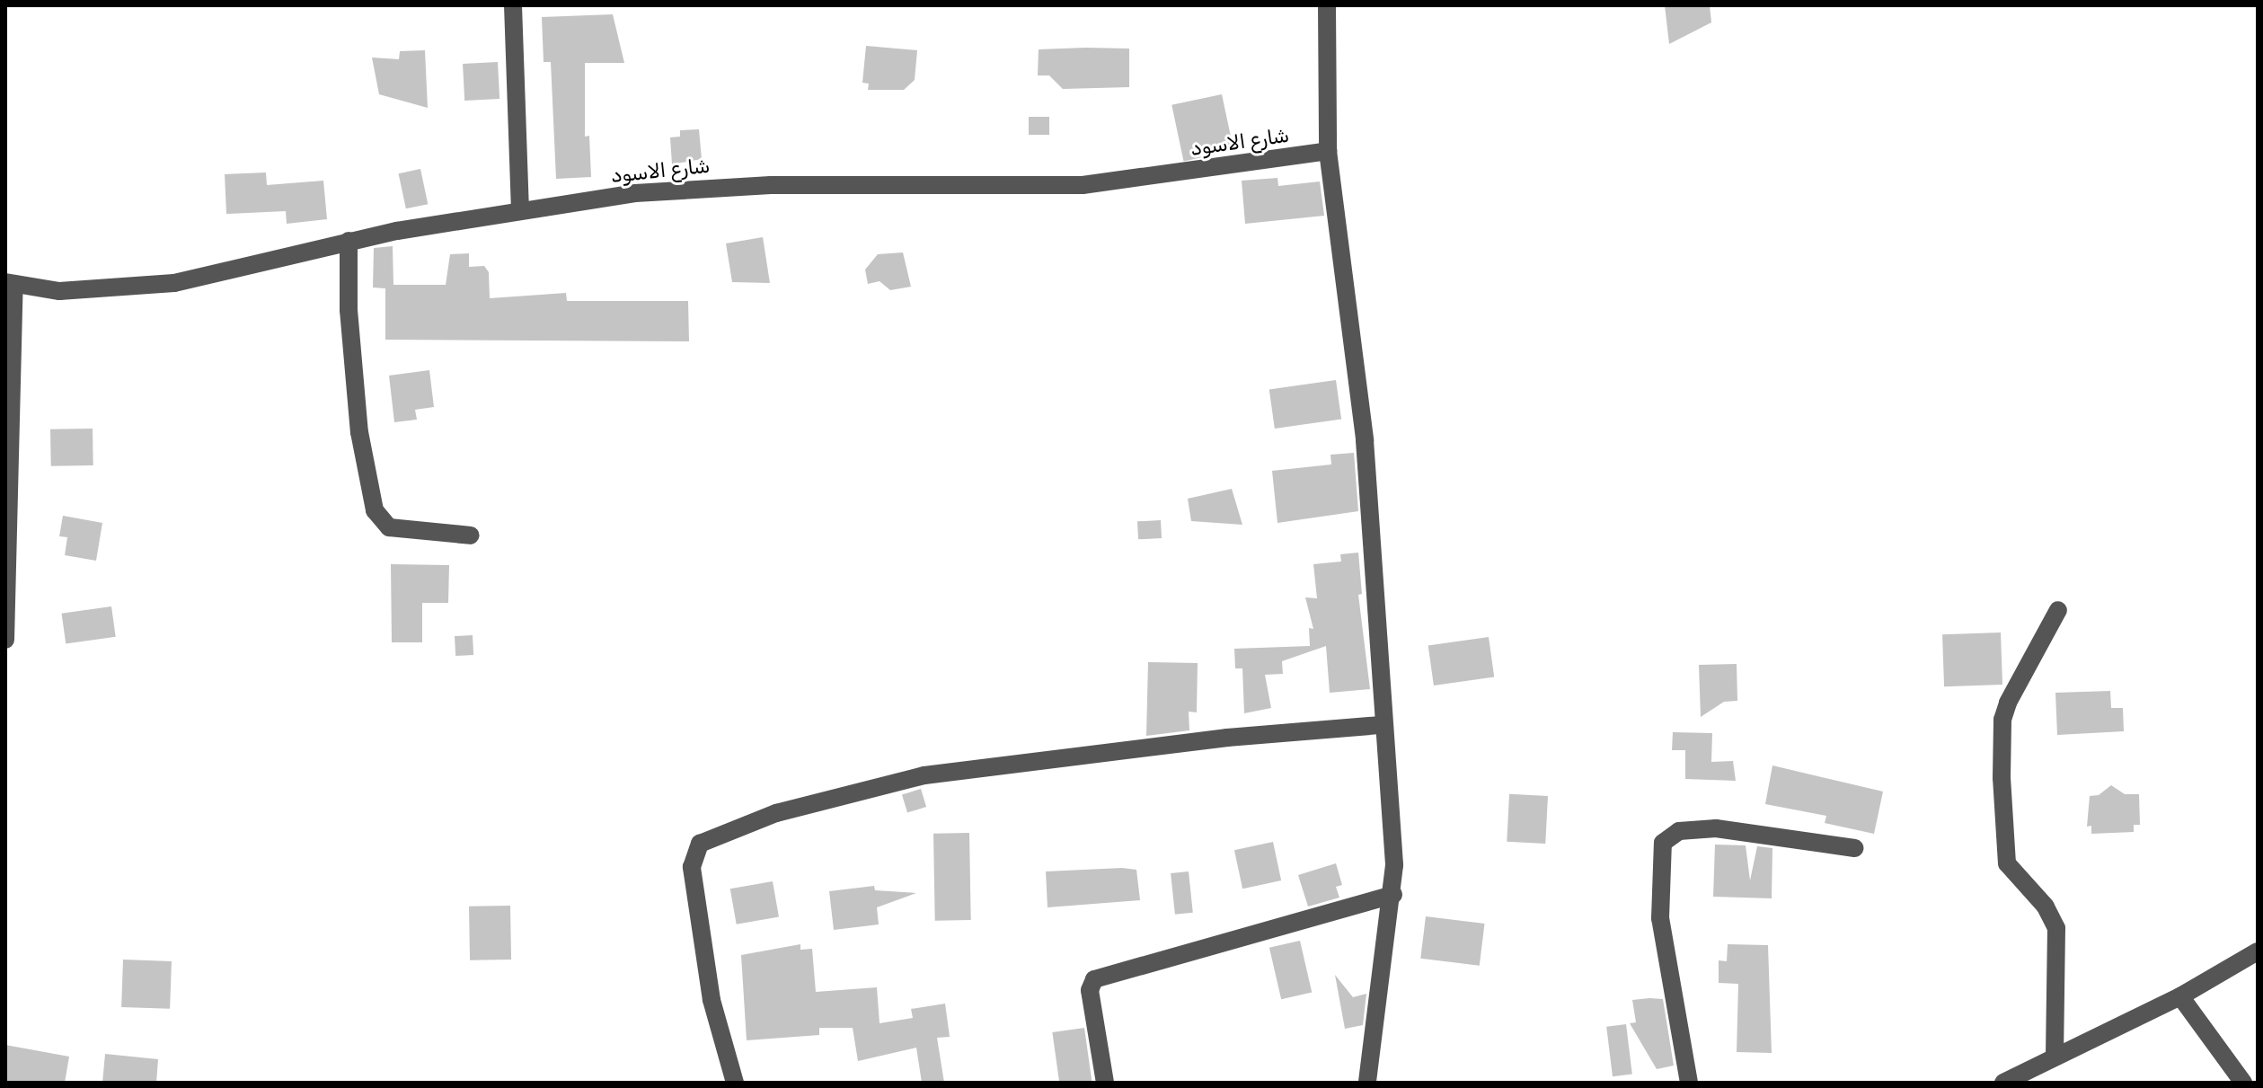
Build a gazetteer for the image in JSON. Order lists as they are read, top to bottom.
{
  "streets": {
    "street": ["شارع الاسود"]
  }
}
